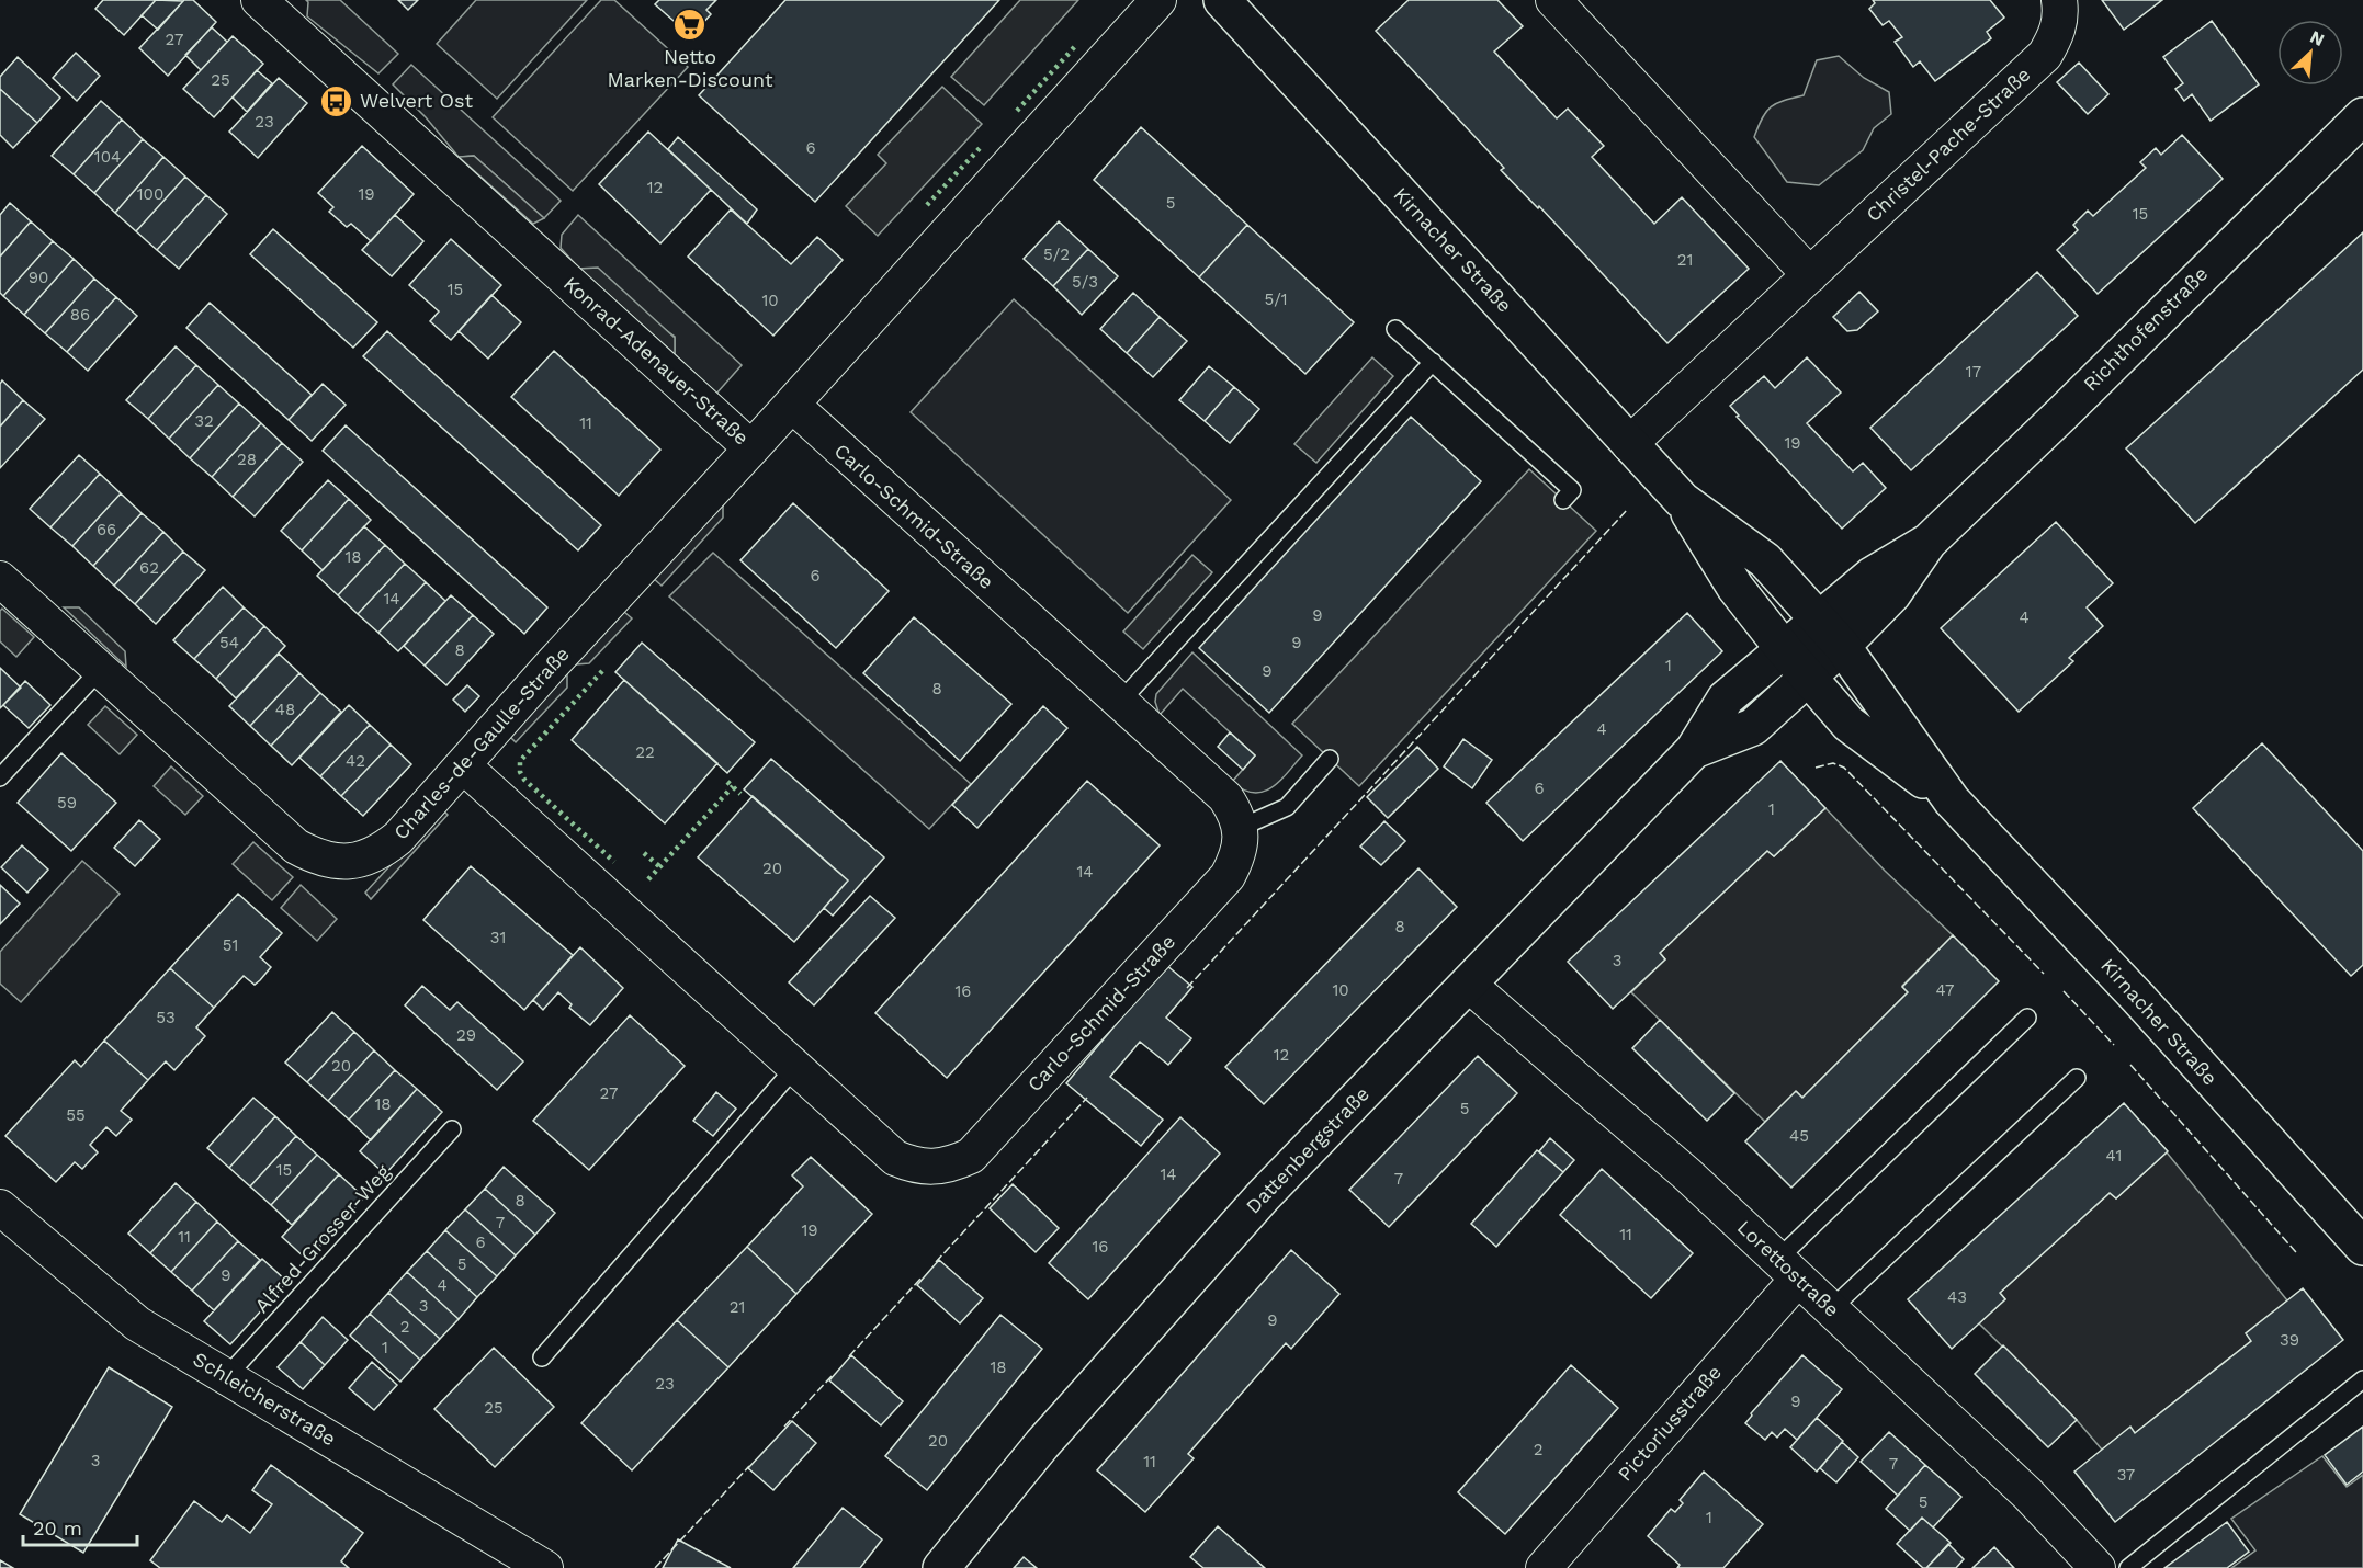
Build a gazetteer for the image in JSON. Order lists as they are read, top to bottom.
{
  "streets": {
    "street": [
      "Christel-Pache-Straße",
      "Kirnacher Straße",
      "Richthofenstraße",
      "Konrad-Adenauer-Straße",
      "Carlo-Schmid-Straße",
      "Charles-de-Gaulle-Straße",
      "Dattenbergstraße",
      "Lorettostraße",
      "Schleicherstraße",
      "Pictoriusstraße"
    ],
    "lane": ["Alfred-Grosser-Weg"]
  },
  "crossings": [
    ["Christel-Pache-Straße", "Kirnacher Straße"],
    ["Kirnacher Straße", "Richthofenstraße"],
    ["Kirnacher Straße", "Dattenbergstraße"],
    ["Richthofenstraße", "Dattenbergstraße"],
    ["Konrad-Adenauer-Straße", "Carlo-Schmid-Straße"],
    ["Konrad-Adenauer-Straße", "Charles-de-Gaulle-Straße"],
    ["Carlo-Schmid-Straße", "Charles-de-Gaulle-Straße"],
    ["Dattenbergstraße", "Lorettostraße"],
    ["Alfred-Grosser-Weg", "Schleicherstraße"],
    ["Lorettostraße", "Pictoriusstraße"]
  ],
  "places": {
    "supermarket": ["Netto Marken-Discount"],
    "bus stop": ["Welvert Ost"]
  },
  "house_numbers": [
    "27",
    "25",
    "23",
    "6",
    "104",
    "12",
    "100",
    "19",
    "5",
    "15",
    "5/2",
    "21",
    "90",
    "5/3",
    "15",
    "5/1",
    "10",
    "86",
    "17",
    "32",
    "11",
    "19",
    "28",
    "66",
    "18",
    "62",
    "6",
    "14",
    "9",
    "4",
    "54",
    "9",
    "8",
    "1",
    "9",
    "8",
    "48",
    "4",
    "22",
    "42",
    "6",
    "59",
    "1",
    "20",
    "14",
    "8",
    "31",
    "51",
    "3",
    "10",
    "47",
    "16",
    "53",
    "29",
    "12",
    "20",
    "27",
    "18",
    "5",
    "55",
    "45",
    "41",
    "15",
    "14",
    "7",
    "8",
    "7",
    "19",
    "11",
    "11",
    "6",
    "16",
    "5",
    "9",
    "4",
    "43",
    "3",
    "21",
    "9",
    "2",
    "39",
    "1",
    "18",
    "23",
    "9",
    "25",
    "20",
    "2",
    "3",
    "11",
    "7",
    "37",
    "5",
    "1"
  ],
  "scale_bar": "20 m",
  "north": "top right"
}
